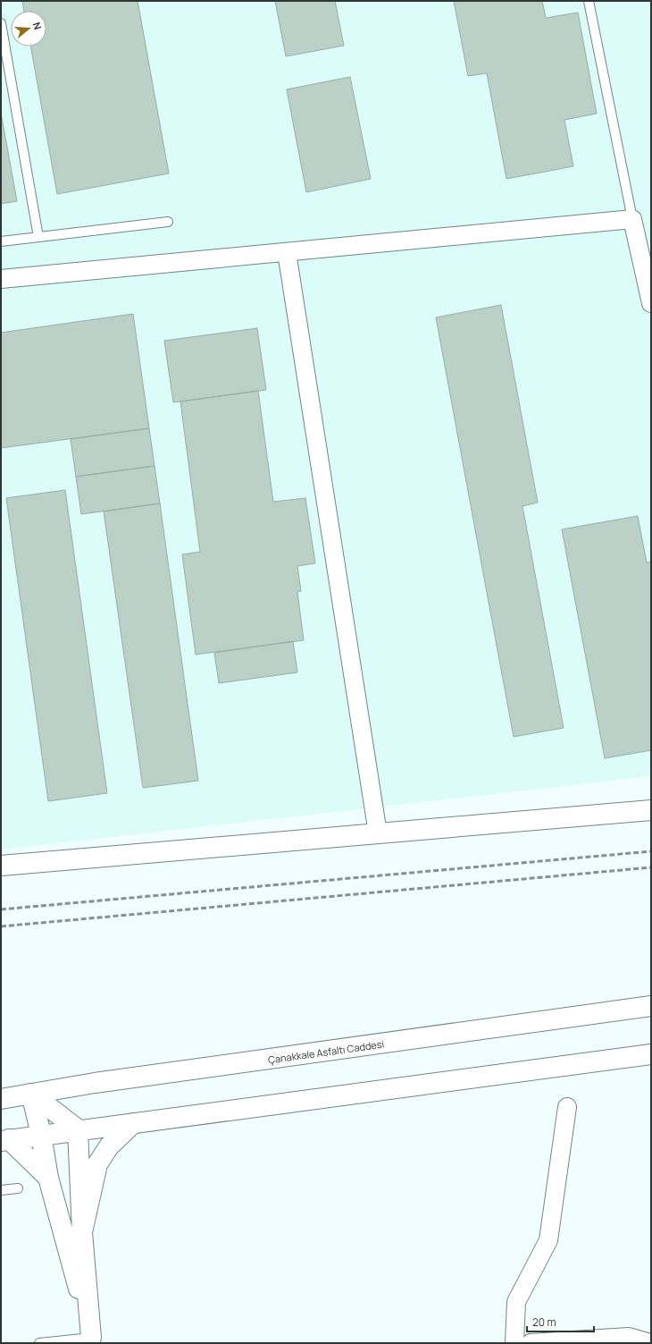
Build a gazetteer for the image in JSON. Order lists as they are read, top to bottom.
{
  "streets": {
    "main road": ["Çanakkale Asfaltı Caddesi"]
  },
  "scale_bar": "20 m",
  "north": "right"
}
